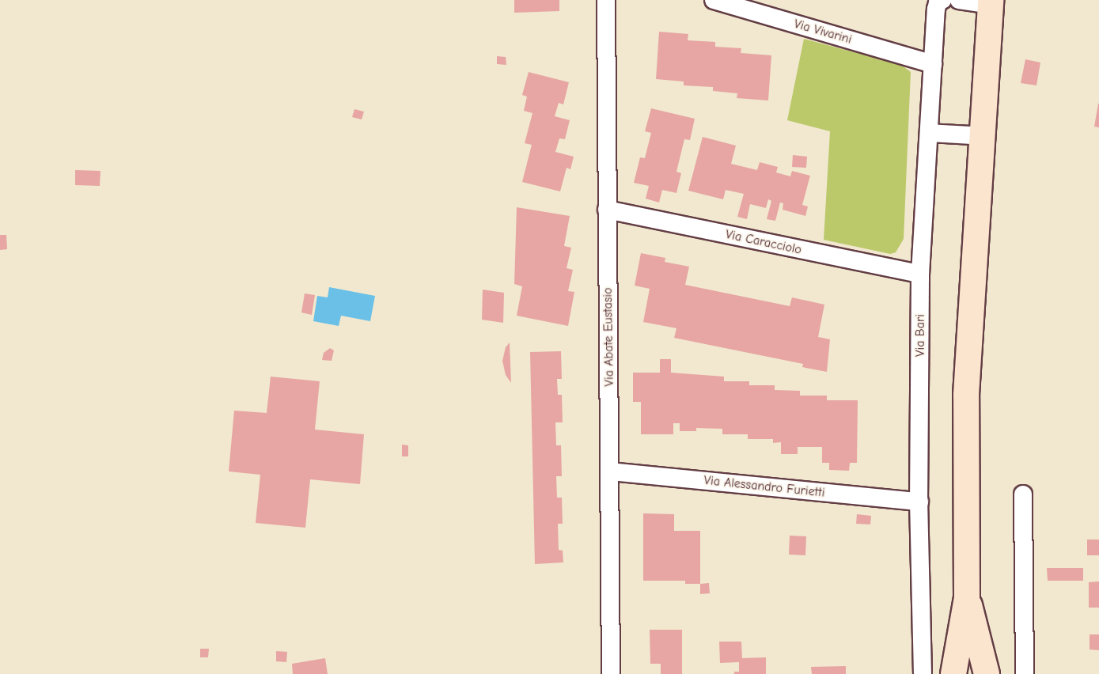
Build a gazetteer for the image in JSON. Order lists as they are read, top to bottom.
{
  "streets": {
    "street": [
      "Via Vivarini",
      "Via Caracciolo",
      "Via Bari",
      "Via Abate Eustasio",
      "Via Alessandro Furietti"
    ]
  },
  "crossings": [
    ["Via Vivarini", "Via Bari"],
    ["Via Caracciolo", "Via Bari"],
    ["Via Caracciolo", "Via Abate Eustasio"],
    ["Via Bari", "Via Alessandro Furietti"],
    ["Via Abate Eustasio", "Via Alessandro Furietti"]
  ]
}
